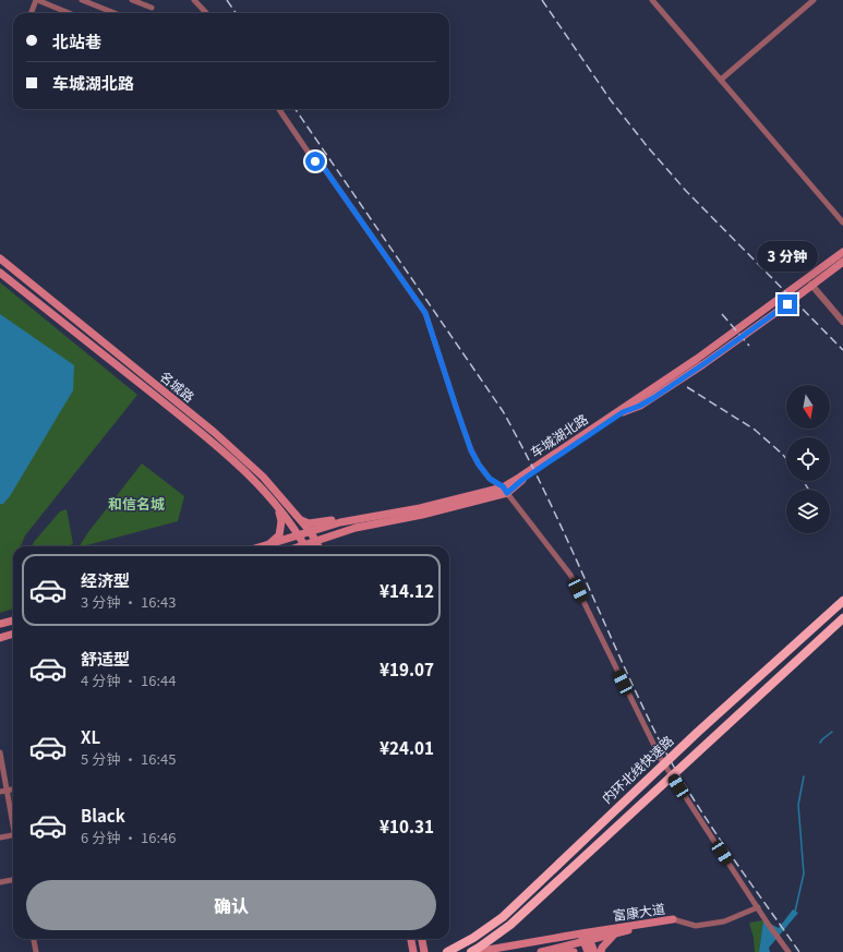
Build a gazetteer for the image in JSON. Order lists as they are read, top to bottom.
{
  "streets": {
    "highway": ["内环北线快速路"],
    "main road": ["名城路", "车城湖北路", "富康大道"]
  },
  "crossings": [
    ["名城路", "车城湖北路"]
  ],
  "districts": ["和信名城"],
  "north": "bottom",
  "page": {
    "banner": ["北站巷", "车城湖北路"],
    "bubble": "3 分钟",
    "list": [
      {
        "name": "经济型",
        "note": "3 分钟 · 16:43",
        "value": "¥14.12"
      },
      {
        "name": "舒适型",
        "note": "4 分钟 · 16:44",
        "value": "¥19.07"
      },
      {
        "name": "XL",
        "note": "5 分钟 · 16:45",
        "value": "¥24.01"
      },
      {
        "name": "Black",
        "note": "6 分钟 · 16:46",
        "value": "¥10.31"
      }
    ],
    "buttons": "确认"
  }
}
